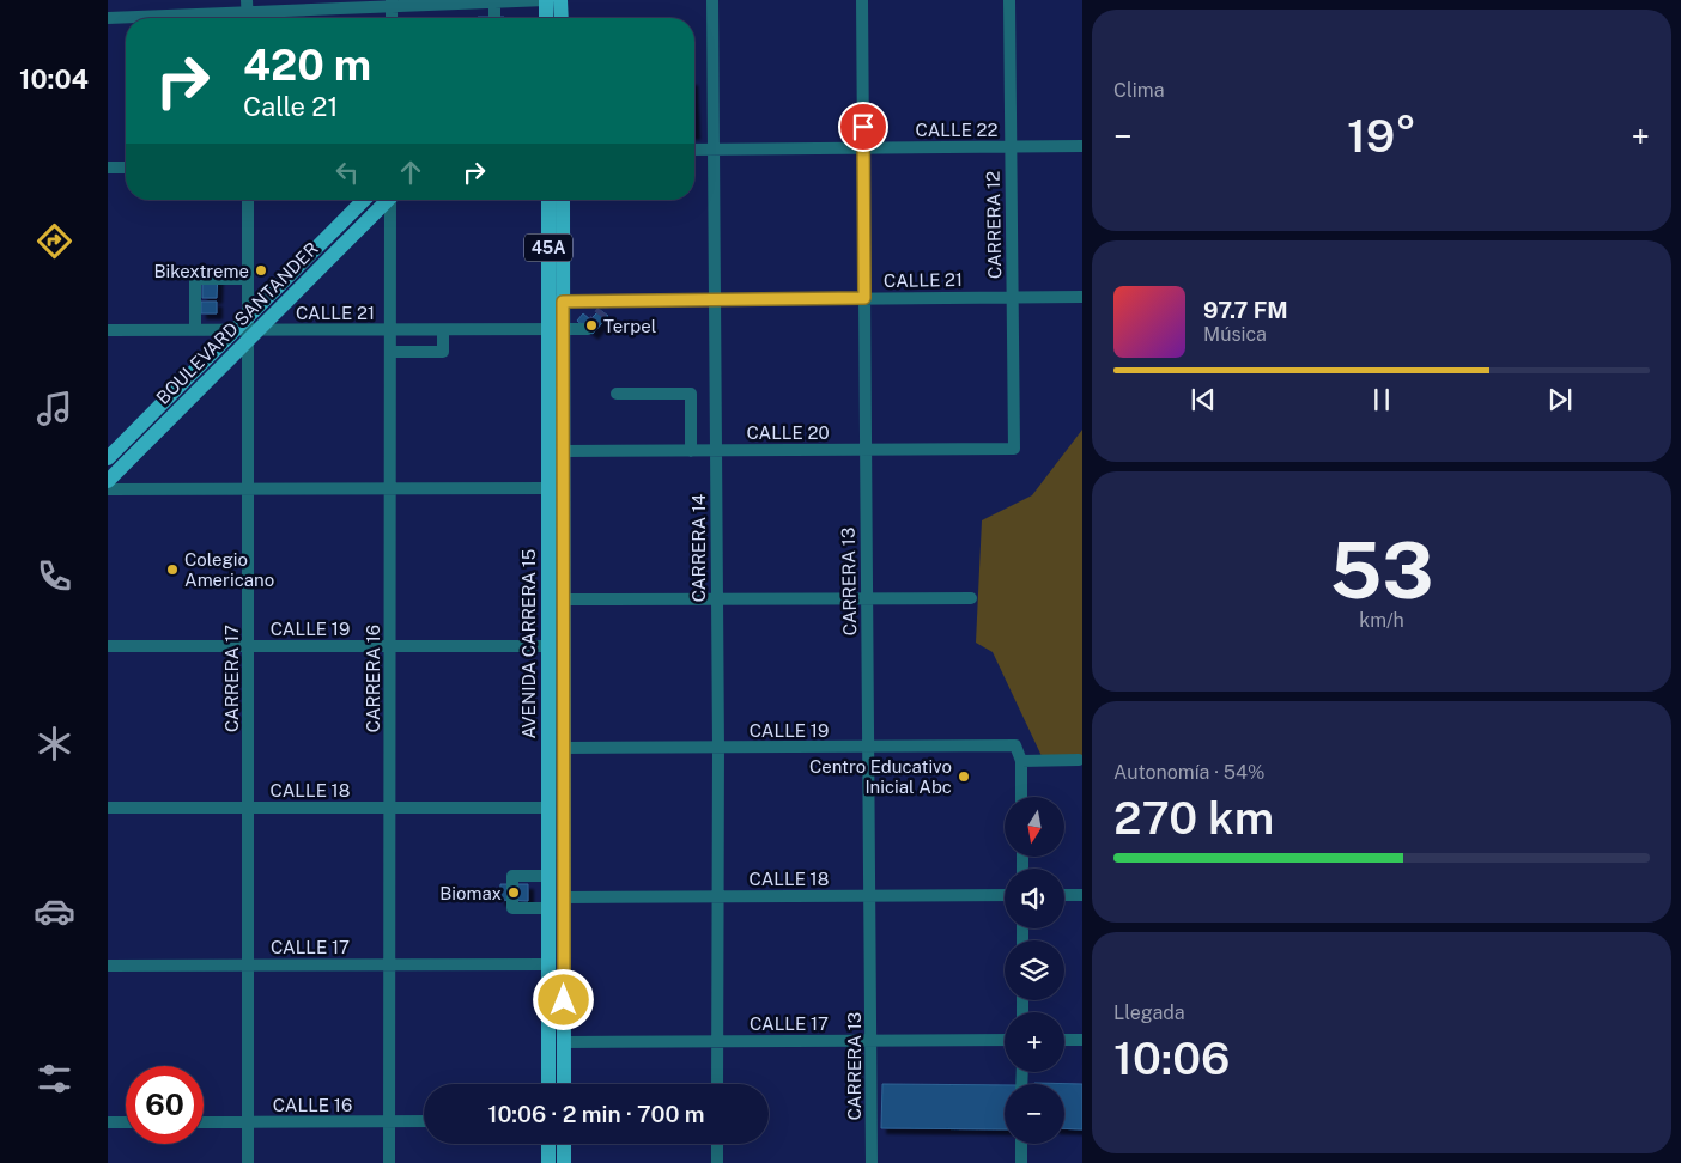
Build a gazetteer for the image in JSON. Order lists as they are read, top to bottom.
{
  "streets": {
    "main road": ["45A", "BOULEVARD SANTANDER", "AVENIDA CARRERA 15"],
    "street": [
      "CALLE 22",
      "CARRERA 12",
      "CALLE 21",
      "CALLE 20",
      "CARRERA 14",
      "CARRERA 13",
      "CALLE 19",
      "CARRERA 17",
      "CARRERA 16",
      "CALLE 18",
      "CALLE 17",
      "CALLE 16"
    ]
  },
  "crossings": [
    ["CALLE 22", "CARRERA 12"],
    ["CALLE 22", "CARRERA 14"],
    ["CALLE 22", "CARRERA 13"],
    ["CARRERA 12", "CALLE 21"],
    ["CARRERA 12", "CALLE 20"],
    ["CALLE 21", "BOULEVARD SANTANDER"],
    ["CALLE 21", "CARRERA 14"],
    ["CALLE 21", "CARRERA 13"],
    ["CALLE 21", "AVENIDA CARRERA 15"],
    ["CALLE 21", "CARRERA 17"],
    ["CALLE 21", "CARRERA 16"],
    ["BOULEVARD SANTANDER", "CARRERA 17"],
    ["CALLE 20", "CARRERA 14"],
    ["CALLE 20", "CARRERA 13"],
    ["CALLE 20", "AVENIDA CARRERA 15"],
    ["CARRERA 14", "CALLE 19"],
    ["CARRERA 14", "CALLE 18"],
    ["CARRERA 14", "CALLE 17"],
    ["CARRERA 13", "CALLE 19"],
    ["CARRERA 13", "CALLE 18"],
    ["CARRERA 13", "CALLE 17"],
    ["CALLE 19", "AVENIDA CARRERA 15"],
    ["CALLE 19", "CARRERA 17"],
    ["CALLE 19", "CARRERA 16"],
    ["AVENIDA CARRERA 15", "CALLE 18"],
    ["AVENIDA CARRERA 15", "CALLE 17"],
    ["CARRERA 17", "CALLE 18"],
    ["CARRERA 17", "CALLE 17"],
    ["CARRERA 17", "CALLE 16"],
    ["CARRERA 16", "CALLE 18"],
    ["CARRERA 16", "CALLE 17"],
    ["CARRERA 16", "CALLE 16"]
  ],
  "places": [
    "Bikextreme",
    "Terpel",
    "Colegio Americano",
    "Centro Educativo Inicial Abc",
    "Biomax"
  ],
  "north": "bottom",
  "page": {
    "tabs": "10:04",
    "tile": [
      "Clima",
      ["53", "km/h"],
      ["Autonomía · 54%", "270 km"],
      ["Llegada", "10:06"]
    ],
    "turn": ["420 m", "Calle 21"],
    "heat": ["−", "19°", "+"],
    "song": ["97.7 FM", "Música"],
    "map_buttons": ["+", "−"],
    "limit": "60",
    "trip": "10:06 · 2 min · 700 m"
  }
}
